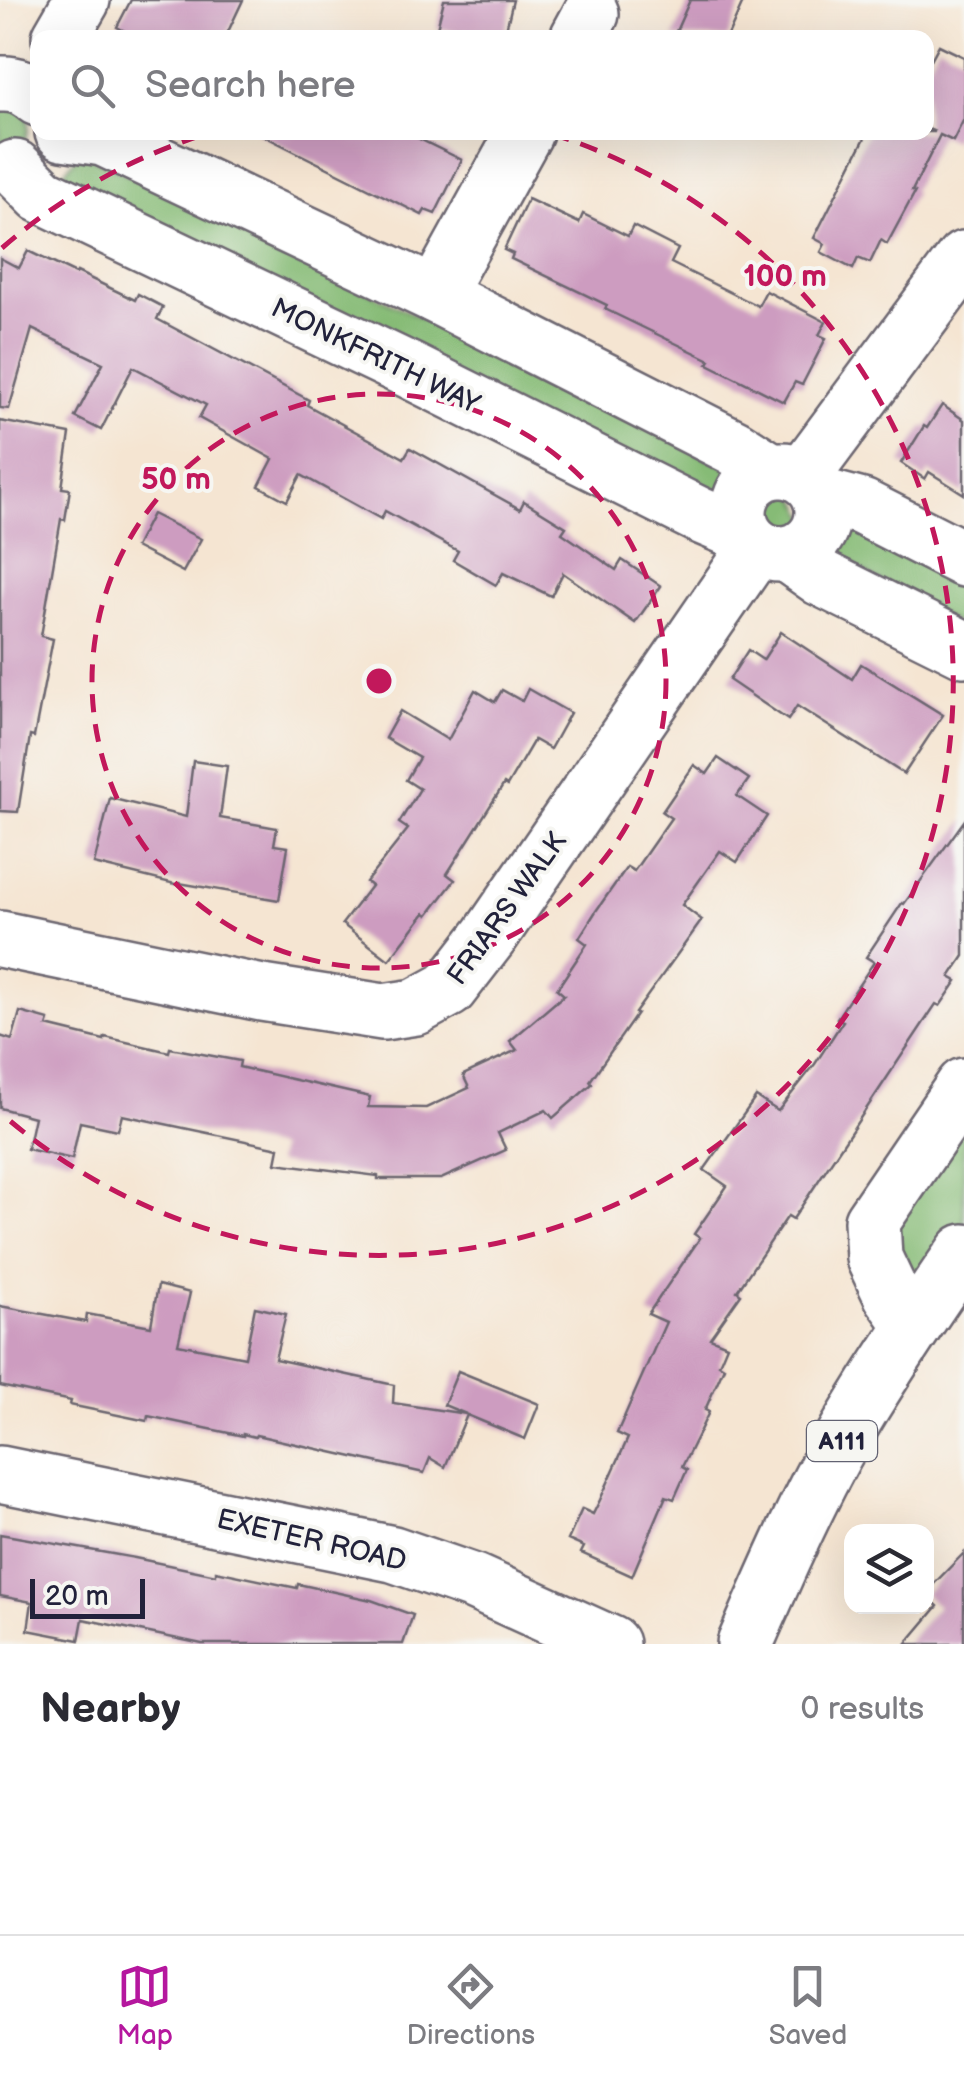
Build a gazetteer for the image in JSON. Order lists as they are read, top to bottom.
{
  "streets": {
    "street": [
      "MONKFRITH WAY",
      "FRIARS WALK",
      "A111",
      "EXETER ROAD"
    ]
  },
  "crossings": [
    ["MONKFRITH WAY", "FRIARS WALK"]
  ],
  "scale_bar": "20 m",
  "page": {
    "search": "Search here",
    "scale": "20 m",
    "heading": ["Nearby", "0 results"],
    "nav": ["Map", "Directions", "Saved"]
  },
  "rings": ["100 m", "50 m"]
}
